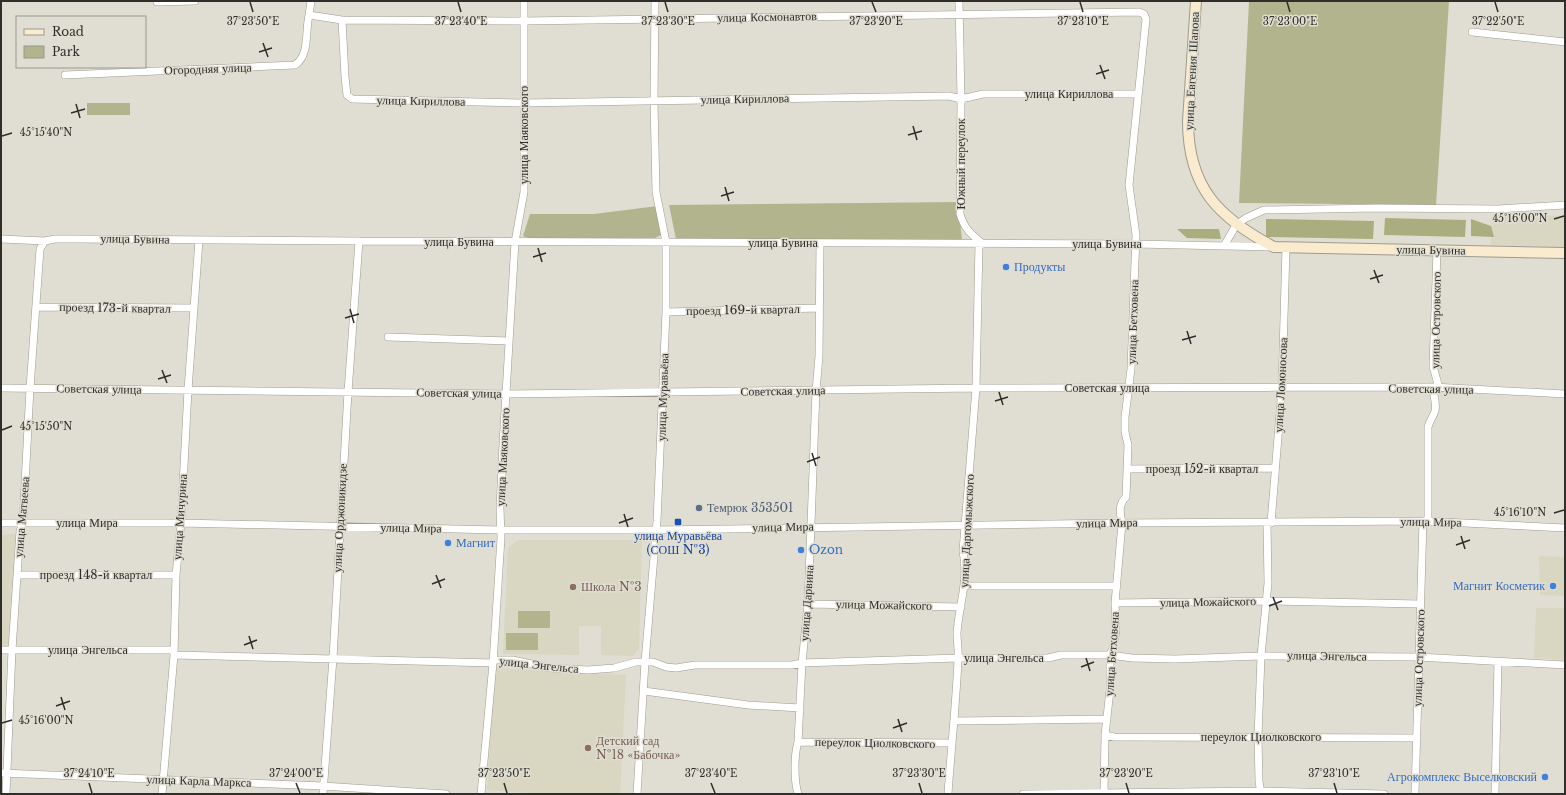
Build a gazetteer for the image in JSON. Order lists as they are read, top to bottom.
{
  "streets": {
    "street": [
      "улица Космонавтов",
      "Огородняя улица",
      "улица Евгения Шапова",
      "улица Кириллова",
      "улица Маяковского",
      "Южный переулок",
      "улица Бувина",
      "проезд 173-й квартал",
      "проезд 169-й квартал",
      "улица Островского",
      "улица Бетховена",
      "улица Ломоносова",
      "Советская улица",
      "улица Муравьёва",
      "проезд 152-й квартал",
      "улица Матвеева",
      "улица Мичурина",
      "улица Орджоникидзе",
      "улица Мира",
      "улица Даргомыжского",
      "проезд 148-й квартал",
      "улица Можайского",
      "улица Дарвина",
      "улица Энгельса",
      "переулок Циолковского",
      "улица Карла Маркса"
    ]
  },
  "crossings": [
    ["улица Космонавтов", "Огородняя улица"],
    ["улица Космонавтов", "улица Кириллова"],
    ["улица Космонавтов", "улица Маяковского"],
    ["улица Космонавтов", "Южный переулок"],
    ["улица Космонавтов", "улица Бетховена"],
    ["улица Космонавтов", "улица Муравьёва"],
    ["улица Евгения Шапова", "улица Бувина"],
    ["улица Кириллова", "улица Маяковского"],
    ["улица Кириллова", "Южный переулок"],
    ["улица Кириллова", "улица Бетховена"],
    ["улица Кириллова", "улица Муравьёва"],
    ["улица Маяковского", "улица Бувина"],
    ["улица Маяковского", "Советская улица"],
    ["улица Маяковского", "улица Мира"],
    ["улица Маяковского", "улица Энгельса"],
    ["Южный переулок", "улица Бувина"],
    ["Южный переулок", "улица Даргомыжского"],
    ["улица Бувина", "улица Островского"],
    ["улица Бувина", "улица Бетховена"],
    ["улица Бувина", "улица Ломоносова"],
    ["улица Бувина", "улица Муравьёва"],
    ["улица Бувина", "улица Матвеева"],
    ["улица Бувина", "улица Мичурина"],
    ["улица Бувина", "улица Орджоникидзе"],
    ["улица Бувина", "улица Даргомыжского"],
    ["улица Бувина", "улица Дарвина"],
    ["проезд 173-й квартал", "улица Матвеева"],
    ["проезд 173-й квартал", "улица Мичурина"],
    ["проезд 169-й квартал", "улица Муравьёва"],
    ["проезд 169-й квартал", "улица Дарвина"],
    ["улица Островского", "Советская улица"],
    ["улица Островского", "улица Мира"],
    ["улица Островского", "улица Можайского"],
    ["улица Островского", "улица Энгельса"],
    ["улица Островского", "переулок Циолковского"],
    ["улица Бетховена", "Советская улица"],
    ["улица Бетховена", "проезд 152-й квартал"],
    ["улица Бетховена", "улица Мира"],
    ["улица Бетховена", "улица Можайского"],
    ["улица Бетховена", "улица Энгельса"],
    ["улица Бетховена", "переулок Циолковского"],
    ["улица Ломоносова", "Советская улица"],
    ["улица Ломоносова", "проезд 152-й квартал"],
    ["улица Ломоносова", "улица Мира"],
    ["улица Ломоносова", "улица Можайского"],
    ["улица Ломоносова", "улица Энгельса"],
    ["улица Ломоносова", "переулок Циолковского"],
    ["Советская улица", "улица Муравьёва"],
    ["Советская улица", "улица Матвеева"],
    ["Советская улица", "улица Мичурина"],
    ["Советская улица", "улица Орджоникидзе"],
    ["Советская улица", "улица Даргомыжского"],
    ["Советская улица", "улица Дарвина"],
    ["улица Муравьёва", "улица Мира"],
    ["улица Муравьёва", "улица Энгельса"],
    ["улица Матвеева", "улица Мира"],
    ["улица Матвеева", "проезд 148-й квартал"],
    ["улица Матвеева", "улица Энгельса"],
    ["улица Матвеева", "улица Карла Маркса"],
    ["улица Мичурина", "улица Мира"],
    ["улица Мичурина", "проезд 148-й квартал"],
    ["улица Мичурина", "улица Энгельса"],
    ["улица Мичурина", "улица Карла Маркса"],
    ["улица Орджоникидзе", "улица Мира"],
    ["улица Орджоникидзе", "улица Энгельса"],
    ["улица Орджоникидзе", "улица Карла Маркса"],
    ["улица Мира", "улица Даргомыжского"],
    ["улица Мира", "улица Дарвина"],
    ["улица Даргомыжского", "улица Можайского"],
    ["улица Даргомыжского", "улица Энгельса"],
    ["улица Даргомыжского", "переулок Циолковского"],
    ["улица Можайского", "улица Дарвина"],
    ["улица Дарвина", "улица Энгельса"],
    ["улица Дарвина", "переулок Циолковского"]
  ],
  "places": {
    "other": [
      "Продукты",
      "Темрюк 353501",
      "Магнит",
      "Ozon",
      "Магнит Косметик",
      "Школа №3",
      "Детский сад №18 «Бабочка»",
      "Агрокомплекс Выселковский"
    ],
    "transit": ["улица Муравьёва (СОШ №3)"]
  },
  "legend": ["Road", "Park"],
  "coordinates": [
    "37°23'50\"E",
    "37°23'40\"E",
    "37°23'30\"E",
    "37°23'20\"E",
    "37°23'10\"E",
    "37°23'00\"E",
    "37°22'50\"E",
    "45°15'40\"N",
    "45°16'00\"N",
    "45°15'50\"N",
    "45°16'10\"N",
    "37°24'10\"E",
    "37°24'00\"E"
  ]
}
